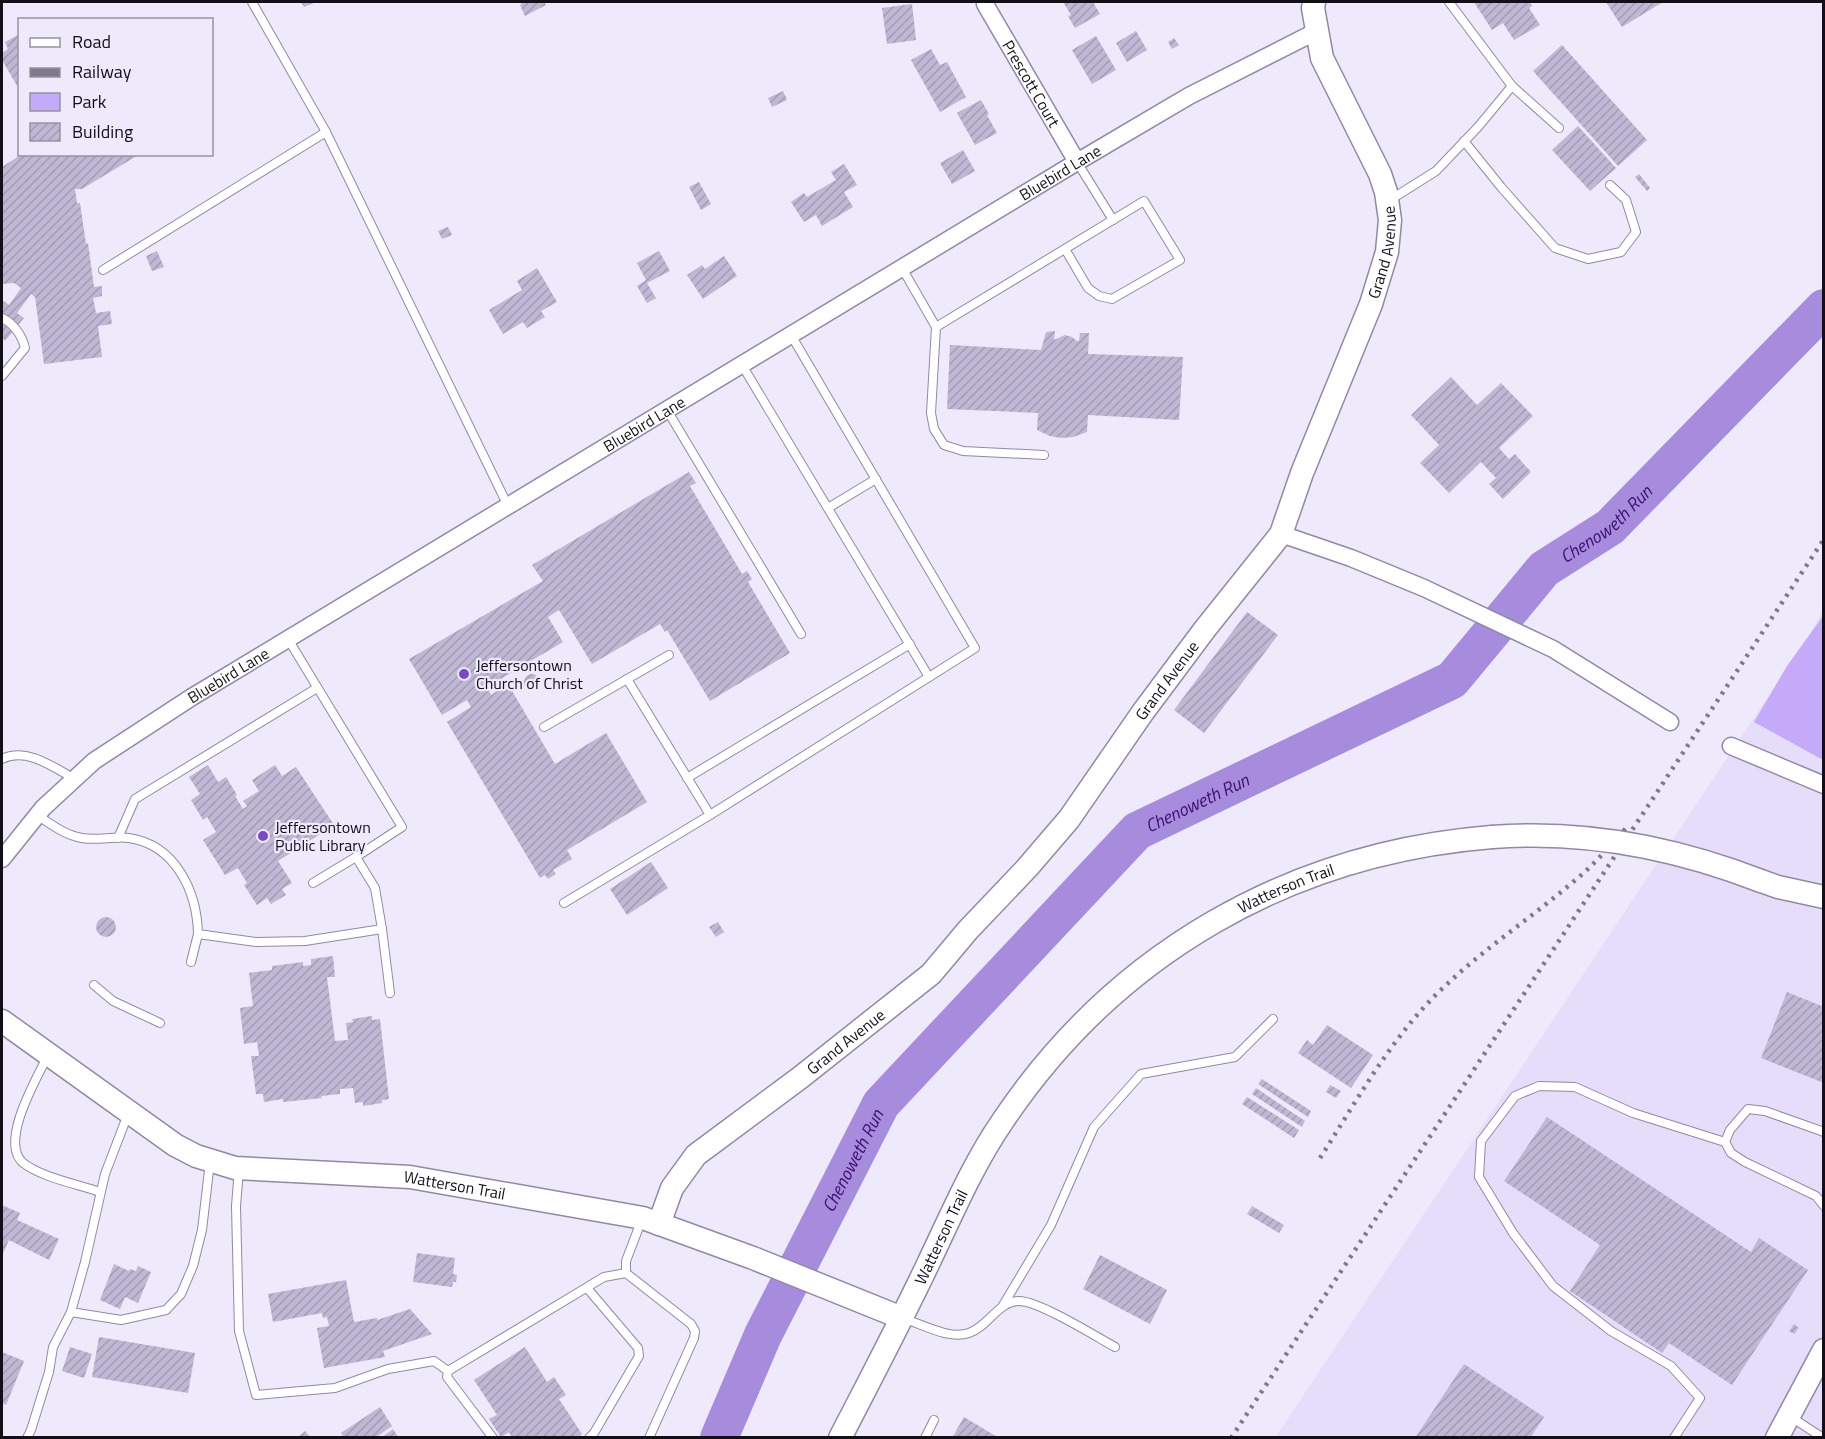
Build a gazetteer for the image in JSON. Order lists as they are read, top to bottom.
{
  "streets": {
    "main road": ["Grand Avenue", "Watterson Trail"],
    "street": ["Prescott Court", "Bluebird Lane"]
  },
  "crossings": [
    ["Prescott Court", "Bluebird Lane"],
    ["Bluebird Lane", "Grand Avenue"],
    ["Grand Avenue", "Watterson Trail"]
  ],
  "water": ["Chenoweth Run"],
  "places": ["Jeffersontown Church of Christ", "Jeffersontown Public Library"],
  "legend": [
    "Road",
    "Railway",
    "Park",
    "Building"
  ]
}
